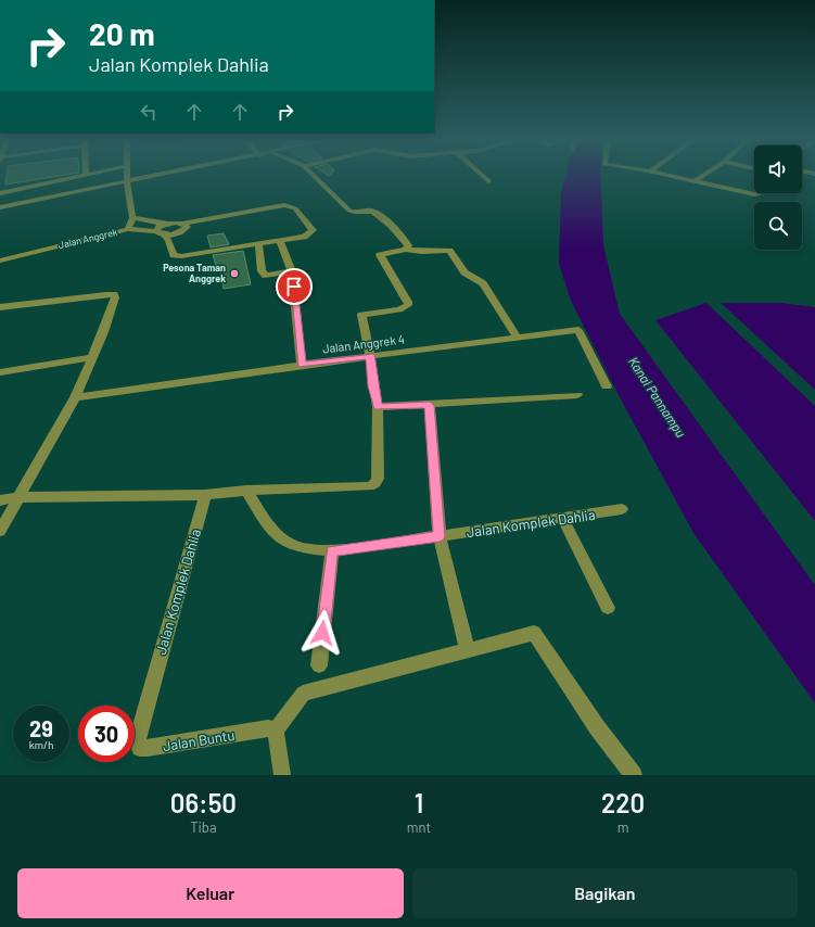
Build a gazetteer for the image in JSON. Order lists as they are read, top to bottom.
{
  "streets": {
    "street": [
      "Jalan Anggrek",
      "Jalan Anggrek 4",
      "Jalan Komplek Dahlia",
      "Jalan Buntu"
    ]
  },
  "crossings": [
    ["Jalan Komplek Dahlia", "Jalan Buntu"]
  ],
  "water": ["Kanal Pannampu"],
  "places": ["Pesona Taman Anggrek"],
  "page": {
    "turn": ["20 m", "Jalan Komplek Dahlia"],
    "speed": "29 km/h",
    "limit": "30",
    "eta": [
      "06:50",
      "Tiba",
      "1",
      "mnt",
      "220",
      "m"
    ],
    "buttons": ["Keluar", "Bagikan"]
  }
}
